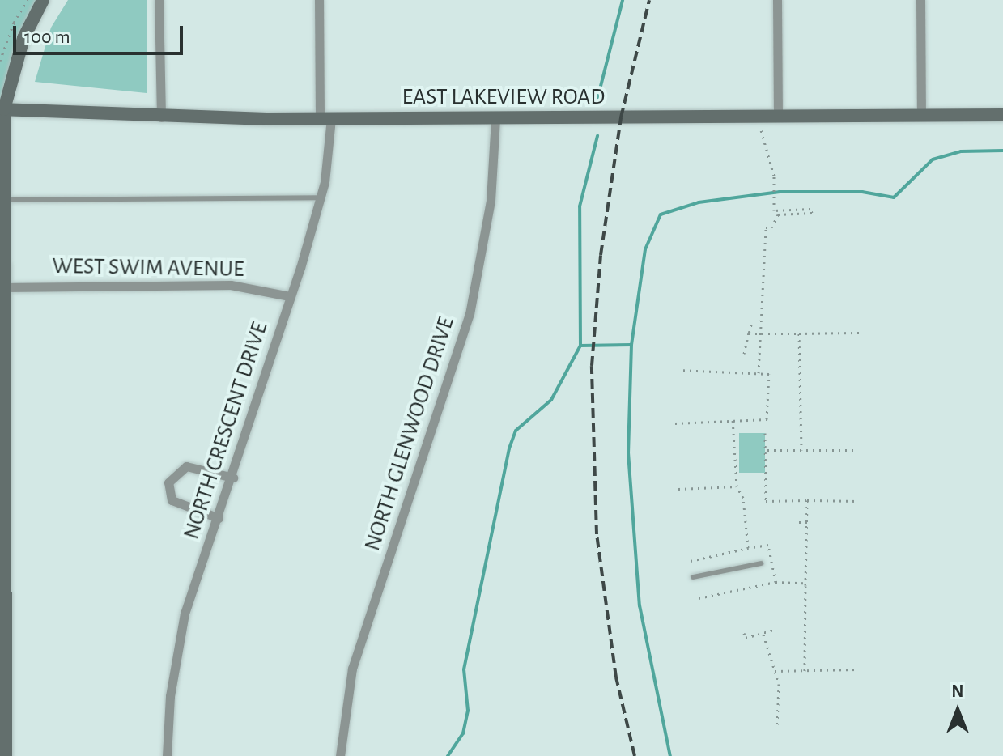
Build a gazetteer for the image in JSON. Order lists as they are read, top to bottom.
{
  "streets": {
    "main road": ["EAST LAKEVIEW ROAD"],
    "street": ["WEST SWIM AVENUE", "NORTH CRESCENT DRIVE", "NORTH GLENWOOD DRIVE"]
  },
  "crossings": [
    ["EAST LAKEVIEW ROAD", "NORTH CRESCENT DRIVE"],
    ["EAST LAKEVIEW ROAD", "NORTH GLENWOOD DRIVE"],
    ["WEST SWIM AVENUE", "NORTH CRESCENT DRIVE"]
  ],
  "scale_bar": "100 m",
  "north": "top"
}
